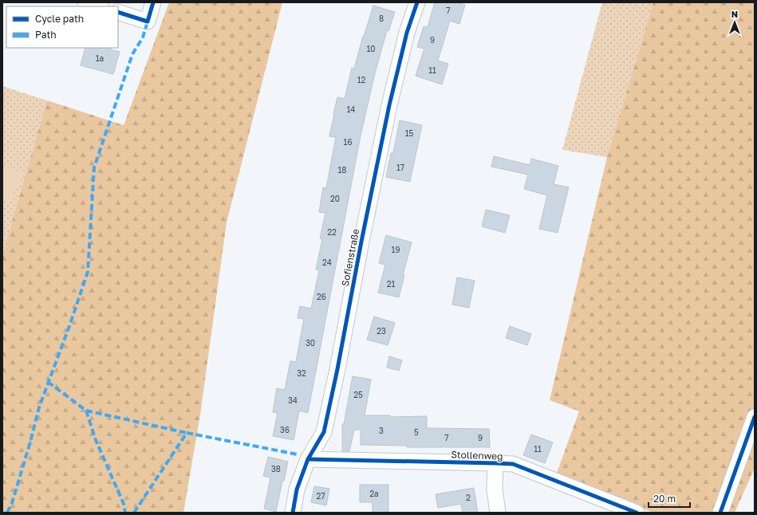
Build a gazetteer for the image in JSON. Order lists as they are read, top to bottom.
{
  "streets": {
    "street": ["Sofienstraße", "Stollenweg"]
  },
  "crossings": [
    ["Sofienstraße", "Stollenweg"]
  ],
  "house_numbers": [
    "7",
    "8",
    "9",
    "10",
    "1a",
    "11",
    "12",
    "14",
    "15",
    "16",
    "17",
    "18",
    "20",
    "22",
    "19",
    "24",
    "21",
    "26",
    "23",
    "30",
    "32",
    "25",
    "34",
    "36",
    "3",
    "5",
    "7",
    "9",
    "11",
    "38",
    "2a",
    "27",
    "2"
  ],
  "legend": ["Cycle path", "Path"],
  "scale_bar": "20 m",
  "north": "top"
}
